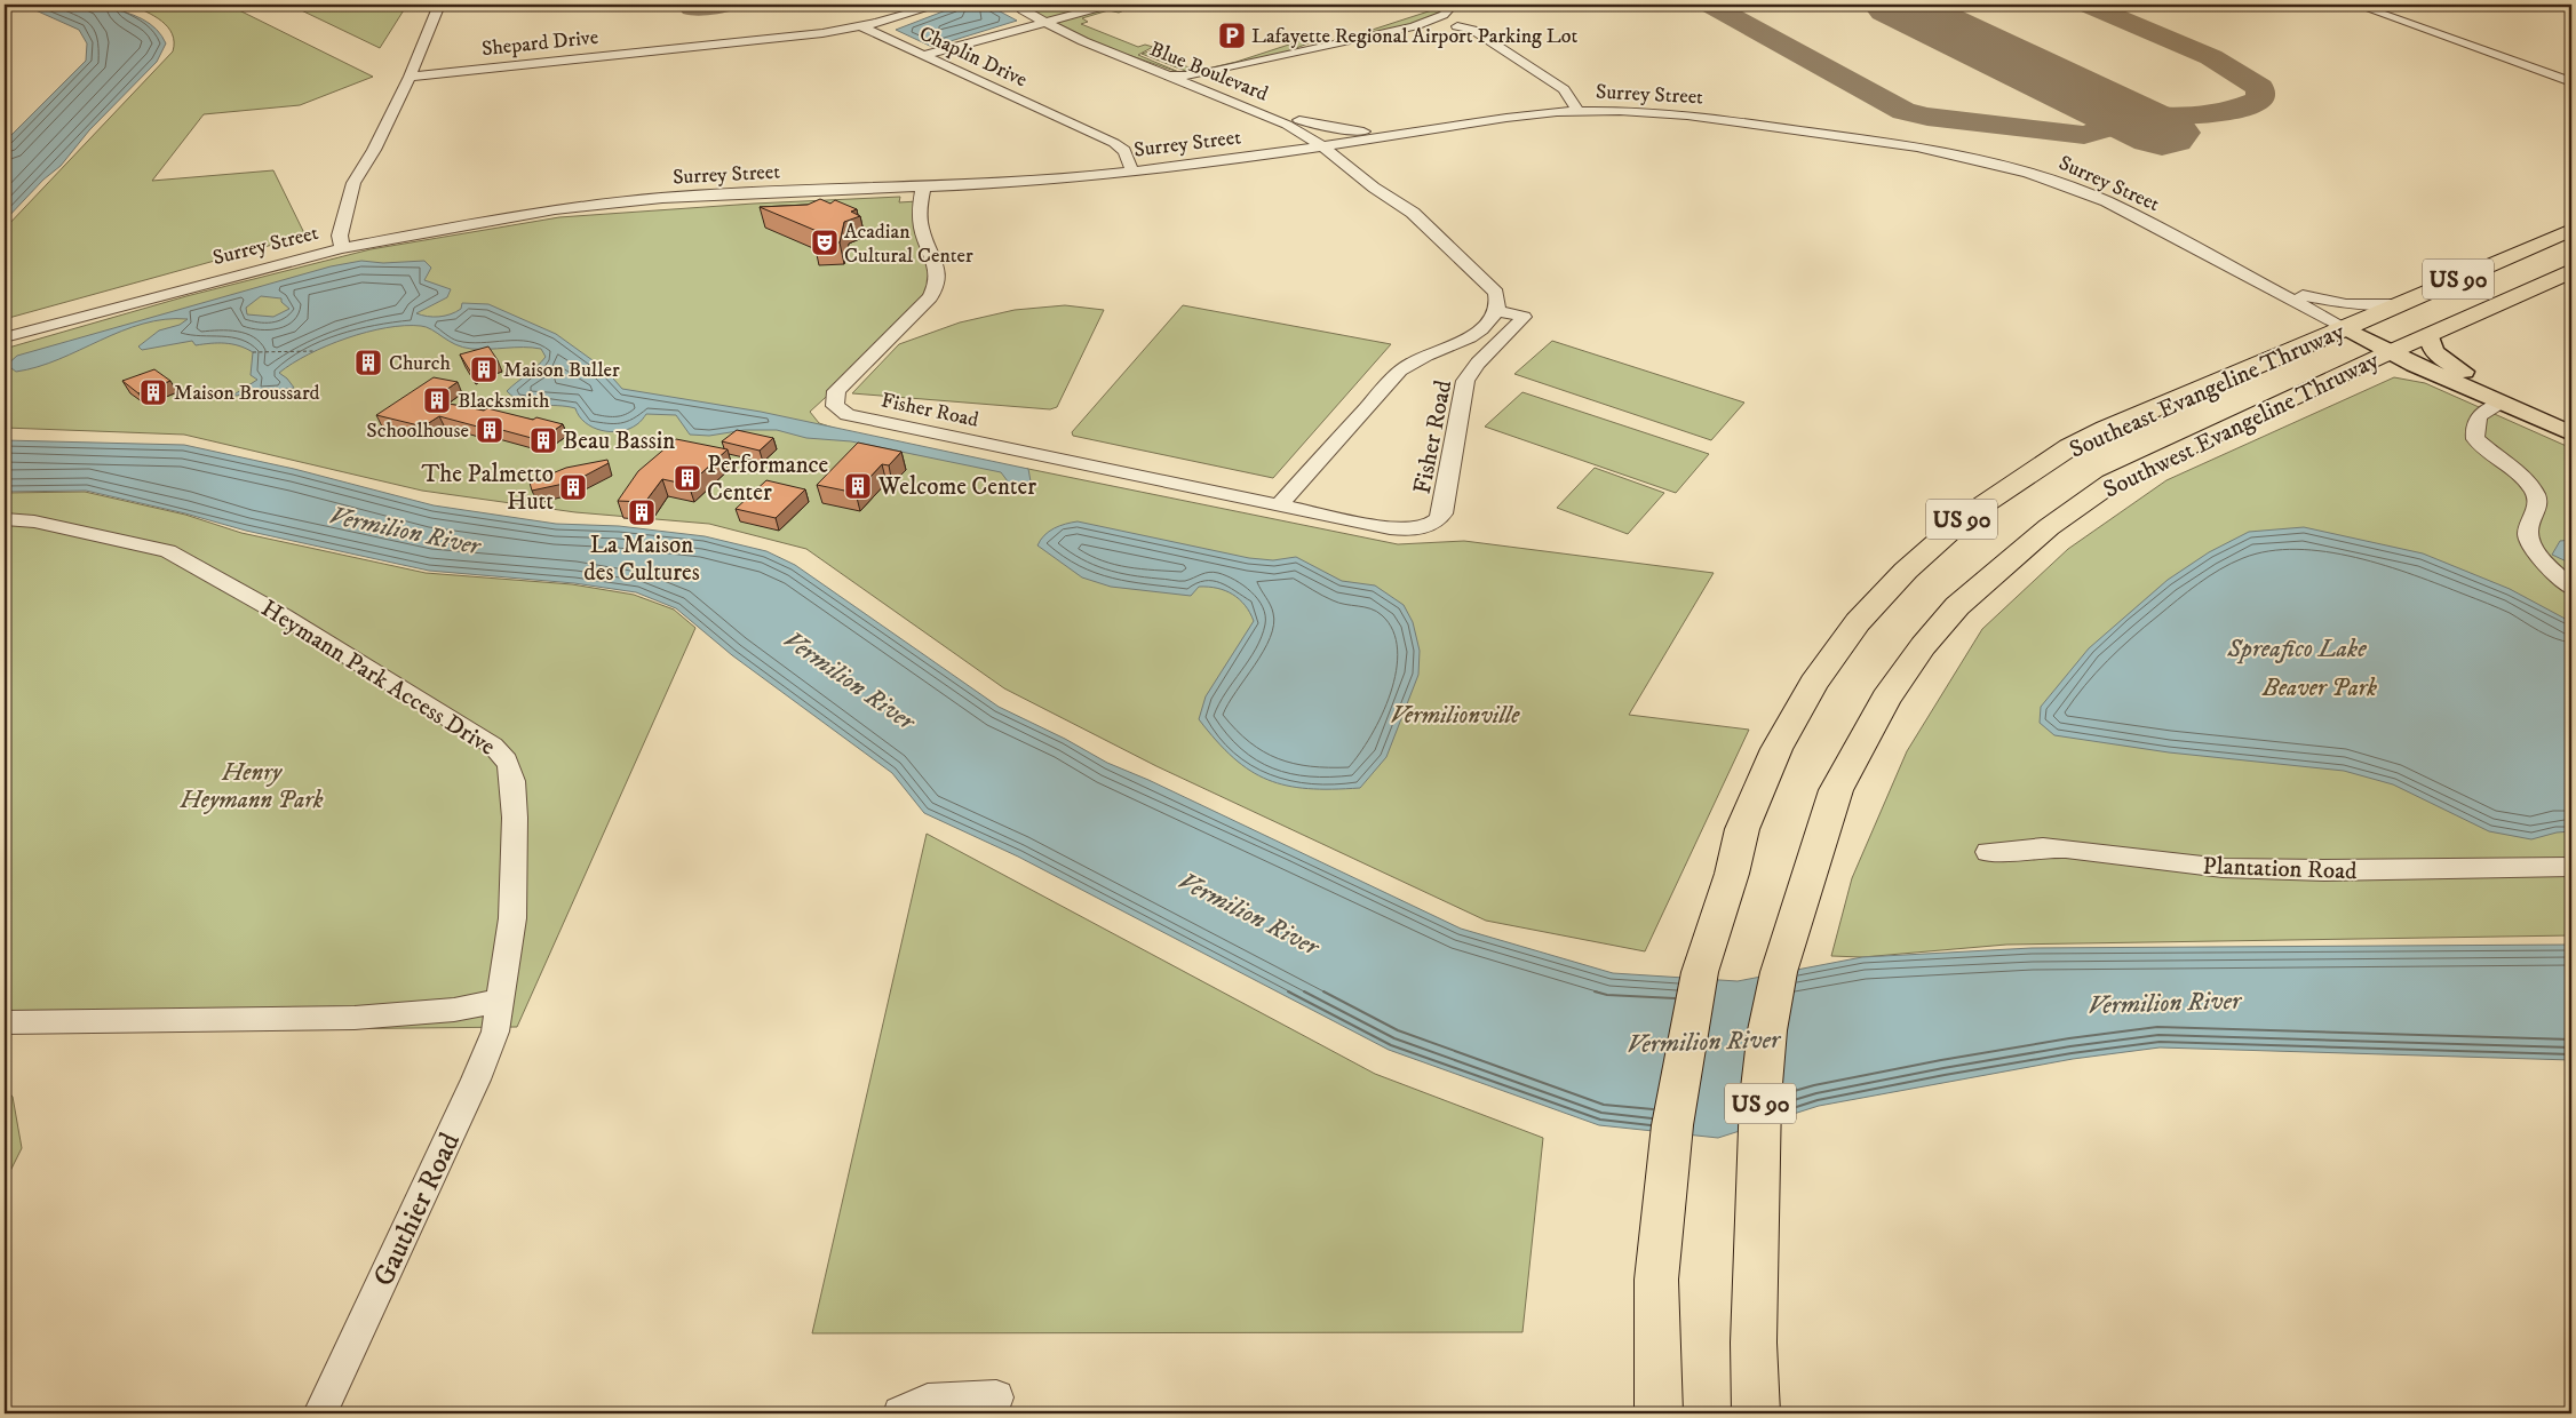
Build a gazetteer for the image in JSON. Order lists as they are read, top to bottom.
{
  "streets": {
    "highway": ["US 90", "Southeast Evangeline Thruway", "Southwest Evangeline Thruway"],
    "street": [
      "Shepard Drive",
      "Chaplin Drive",
      "Blue Boulevard",
      "Surrey Street",
      "Fisher Road",
      "Heymann Park Access Drive",
      "Plantation Road",
      "Gauthier Road"
    ]
  },
  "crossings": [
    ["Shepard Drive", "Chaplin Drive"],
    ["Chaplin Drive", "Surrey Street"],
    ["Blue Boulevard", "Surrey Street"],
    ["Surrey Street", "Southeast Evangeline Thruway"],
    ["Surrey Street", "Fisher Road"],
    ["US 90", "Southwest Evangeline Thruway"],
    ["Heymann Park Access Drive", "Gauthier Road"]
  ],
  "water": ["Vermilion River", "Spreafico Lake"],
  "parks": ["Beaver Park", "Vermilionville", "Henry Heymann Park"],
  "places": {
    "parking": ["Lafayette Regional Airport Parking Lot"],
    "theatre": ["Acadian Cultural Center"],
    "building": [
      "Church",
      "Maison Buller",
      "Maison Broussard",
      "Blacksmith",
      "Schoolhouse",
      "Beau Bassin",
      "Performance Center",
      "Welcome Center",
      "The Palmetto Hutt",
      "La Maison des Cultures"
    ]
  }
}
